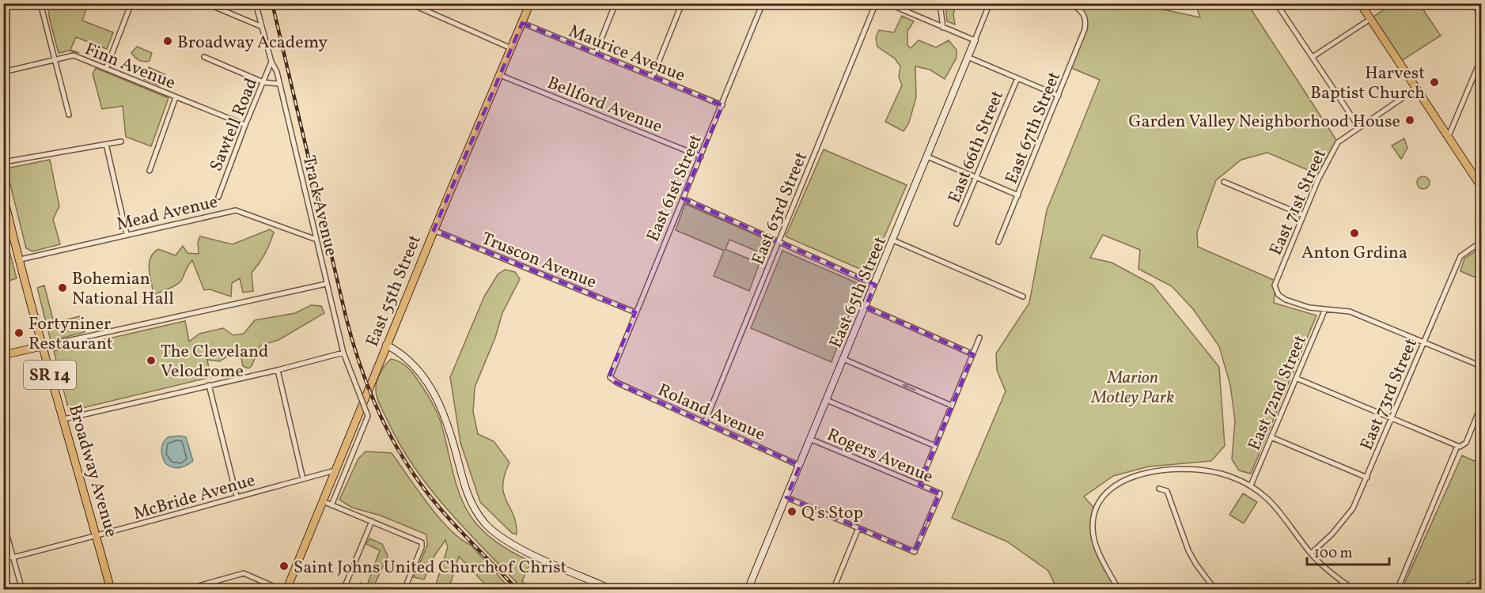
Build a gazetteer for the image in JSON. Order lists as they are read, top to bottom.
{
  "streets": {
    "main road": ["East 55th Street", "SR 14", "Broadway Avenue"],
    "street": [
      "Maurice Avenue",
      "Finn Avenue",
      "Bellford Avenue",
      "Sawtell Road",
      "East 67th Street",
      "East 66th Street",
      "East 61st Street",
      "East 71st Street",
      "Track Avenue",
      "East 63rd Street",
      "Mead Avenue",
      "Truscon Avenue",
      "East 65th Street",
      "East 72nd Street",
      "East 73rd Street",
      "Roland Avenue",
      "Rogers Avenue",
      "McBride Avenue"
    ]
  },
  "crossings": [
    ["Maurice Avenue", "East 61st Street"],
    ["Maurice Avenue", "East 55th Street"],
    ["Finn Avenue", "Sawtell Road"],
    ["Bellford Avenue", "East 61st Street"],
    ["Bellford Avenue", "East 55th Street"],
    ["Sawtell Road", "Track Avenue"],
    ["East 61st Street", "Truscon Avenue"],
    ["East 61st Street", "Roland Avenue"],
    ["East 71st Street", "East 72nd Street"],
    ["Track Avenue", "Mead Avenue"],
    ["East 63rd Street", "Roland Avenue"],
    ["Mead Avenue", "Broadway Avenue"],
    ["Truscon Avenue", "East 55th Street"],
    ["East 55th Street", "McBride Avenue"],
    ["East 65th Street", "Roland Avenue"],
    ["East 65th Street", "Rogers Avenue"],
    ["Broadway Avenue", "McBride Avenue"]
  ],
  "parks": ["Marion Motley Park"],
  "places": [
    "Broadway Academy",
    "Harvest Baptist Church",
    "Garden Valley Neighborhood House",
    "Anton Grdina",
    "Bohemian National Hall",
    "Fortyniner Restaurant",
    "The Cleveland Velodrome",
    "Q's Stop",
    "Saint Johns United Church of Christ"
  ],
  "scale_bar": "100 m"
}
